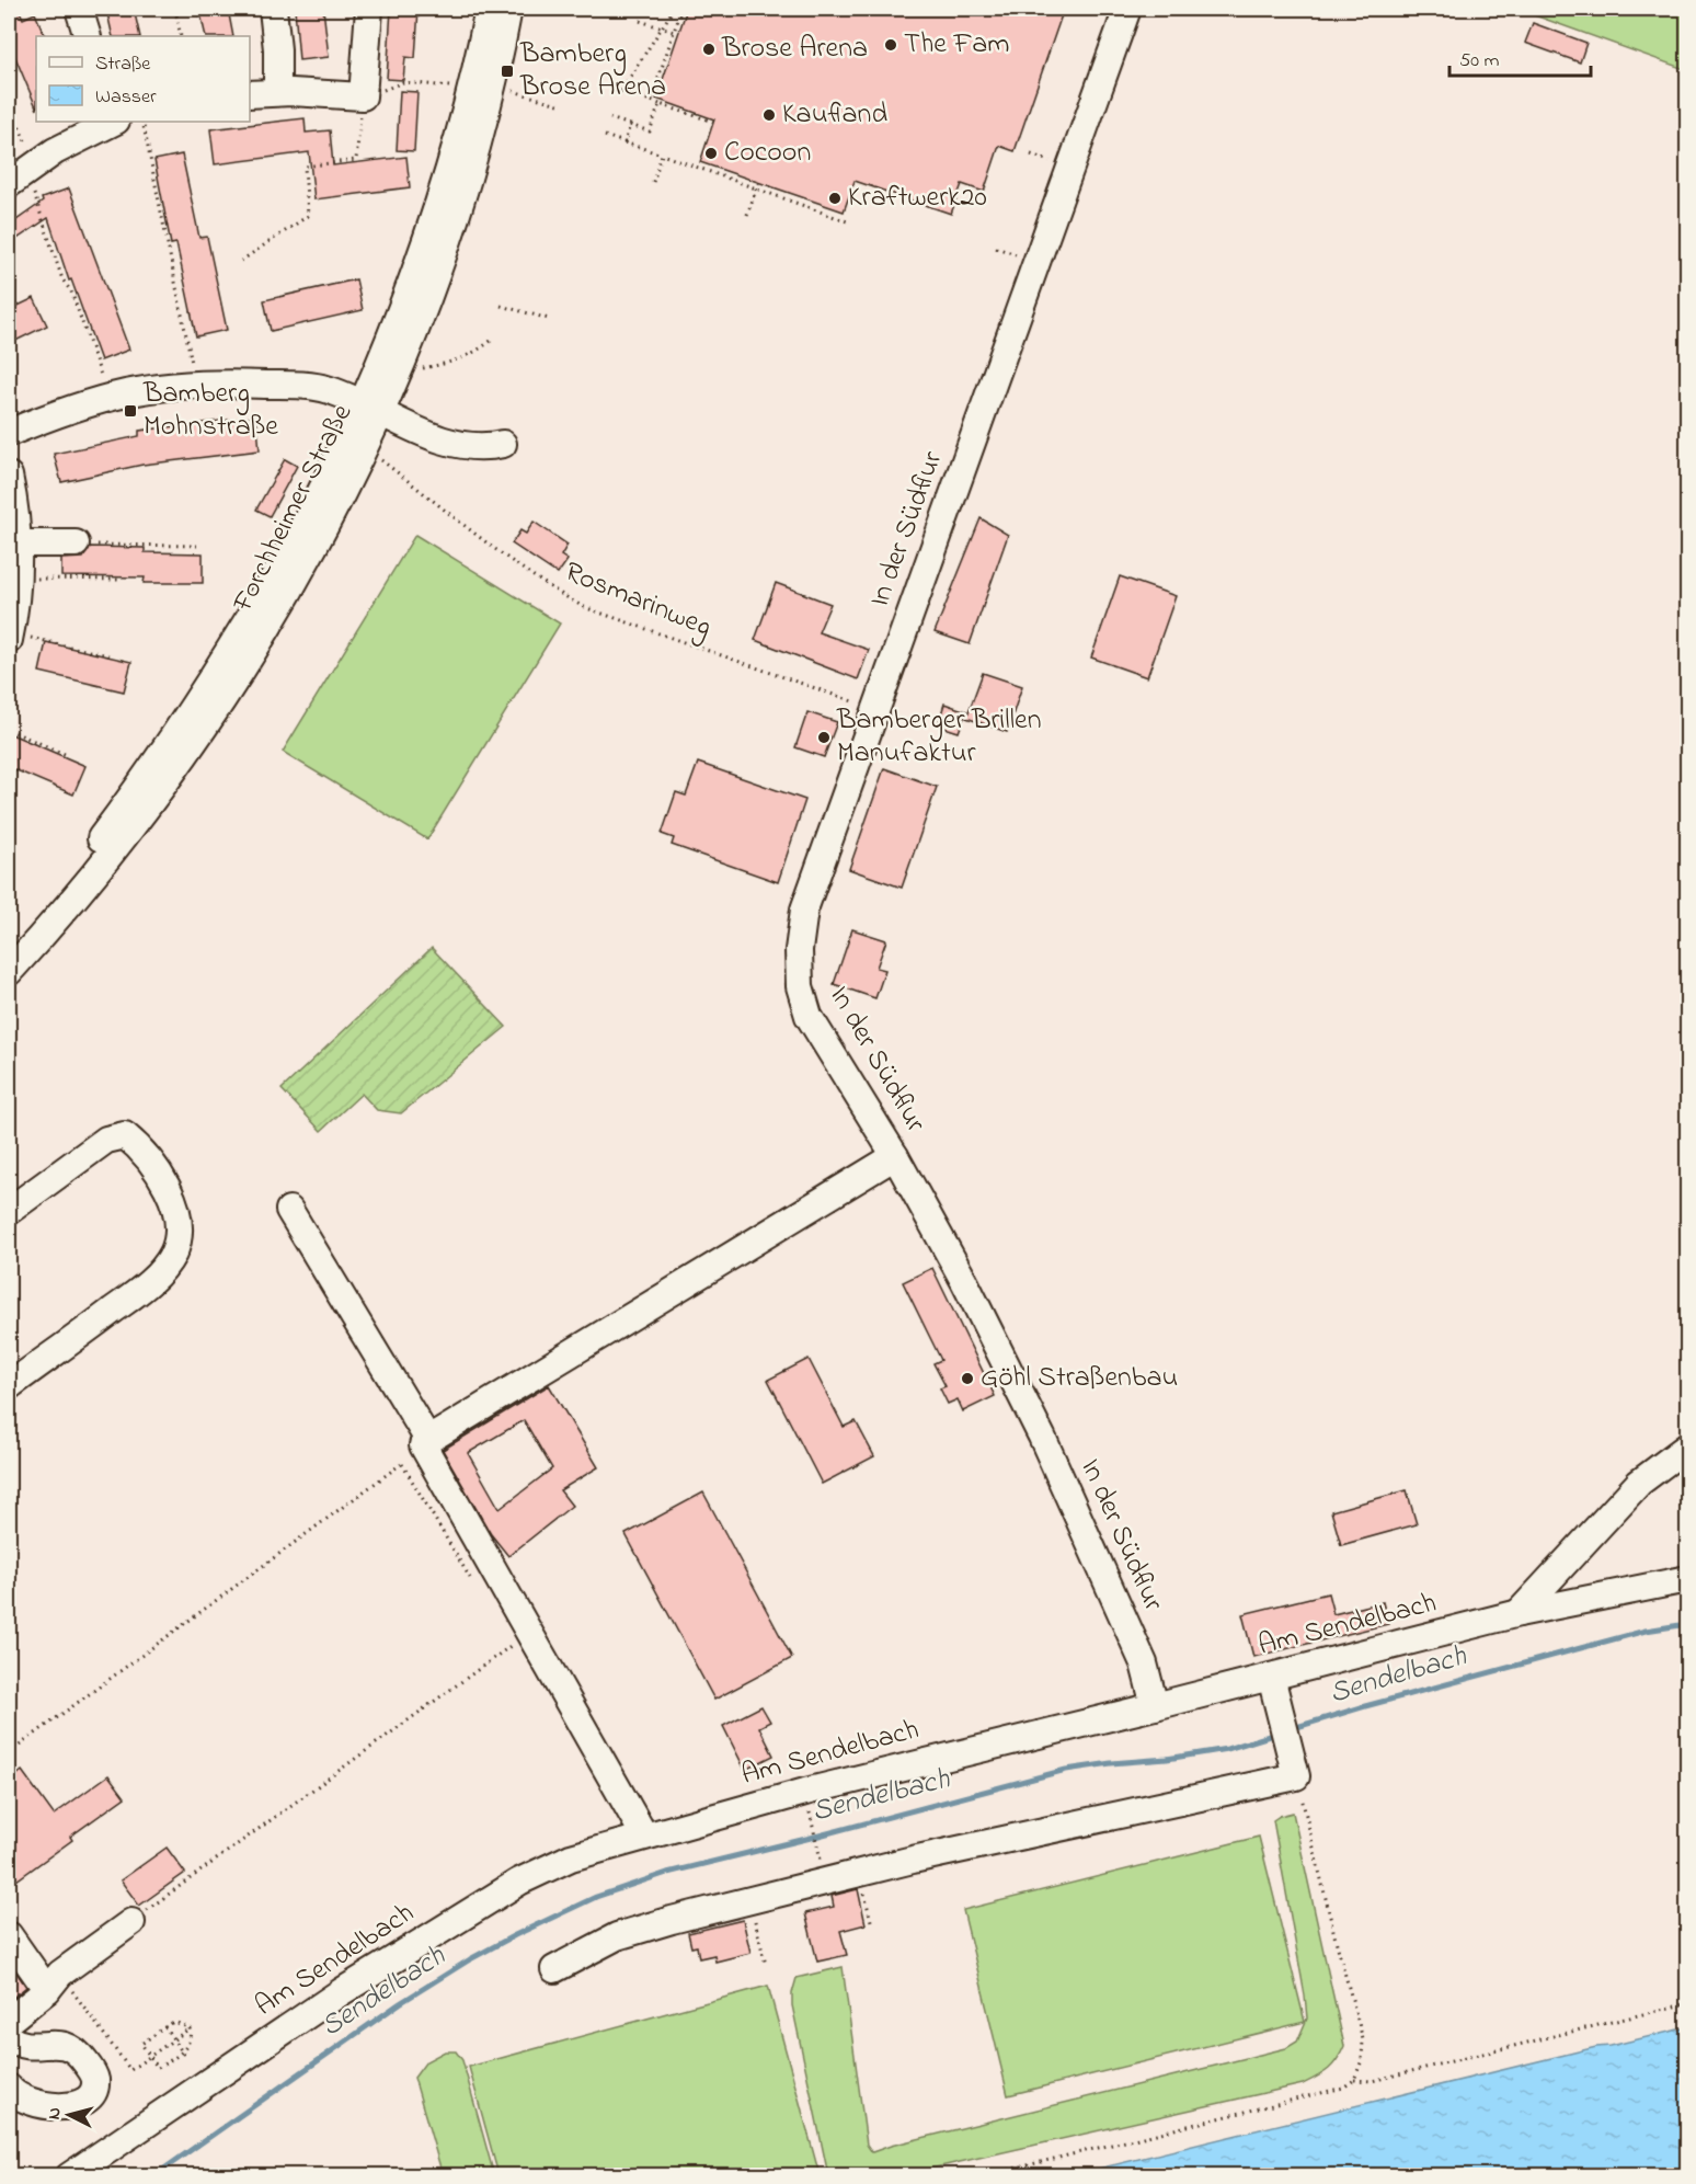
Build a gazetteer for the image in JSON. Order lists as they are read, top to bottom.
{
  "streets": {
    "street": ["Forchheimer Straße", "In der Südflur", "Am Sendelbach"],
    "path": ["Rosmarinweg"]
  },
  "crossings": [
    ["In der Südflur", "Rosmarinweg"],
    ["In der Südflur", "Am Sendelbach"]
  ],
  "water": ["Sendelbach"],
  "places": {
    "other": [
      "The Fam",
      "Brose Arena",
      "Kaufland",
      "Cocoon",
      "Kraftwerk20",
      "Bamberger Brillen Manufaktur",
      "Göhl Straßenbau"
    ],
    "transit": ["Bamberg Brose Arena", "Bamberg Mohnstraße"]
  },
  "legend": ["Straße", "Wasser"],
  "scale_bar": "50 m",
  "north": "left"
}
